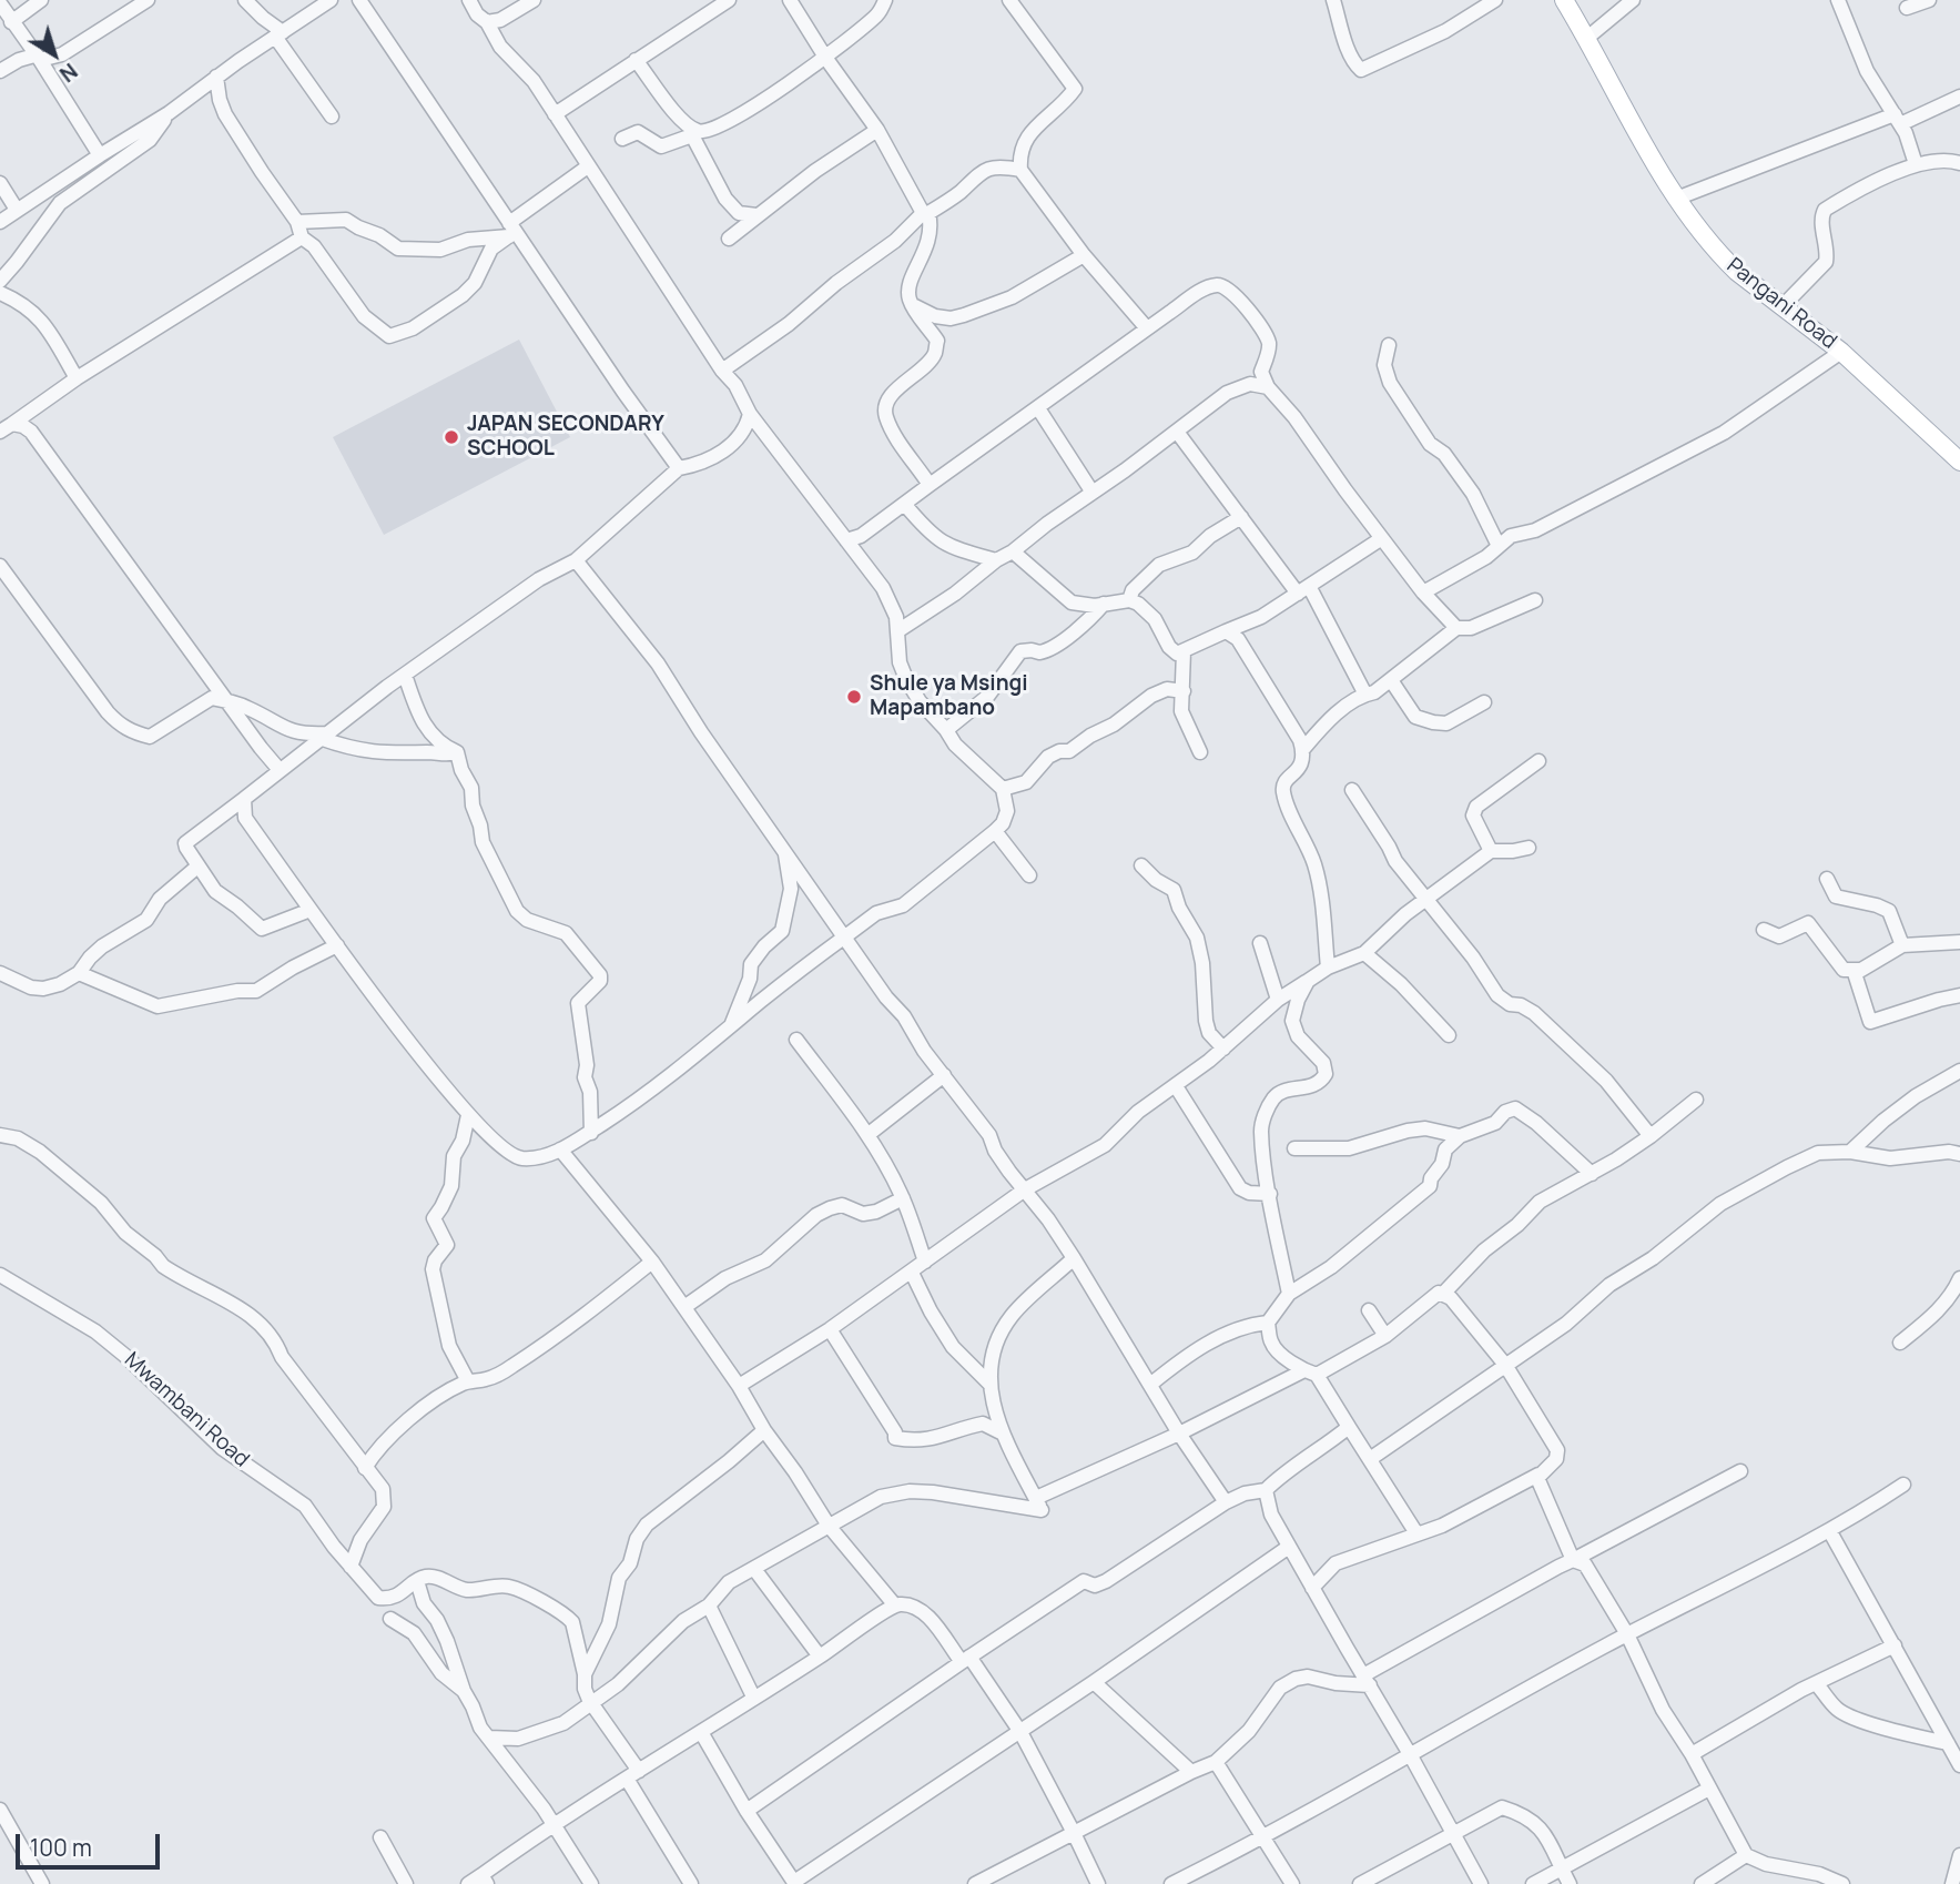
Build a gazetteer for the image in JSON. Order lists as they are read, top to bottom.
{
  "streets": {
    "main road": ["Pangani Road"],
    "street": ["Mwambani Road"]
  },
  "places": ["JAPAN SECONDARY SCHOOL", "Shule ya Msingi Mapambano"],
  "scale_bar": "100 m",
  "north": "bottom right"
}
